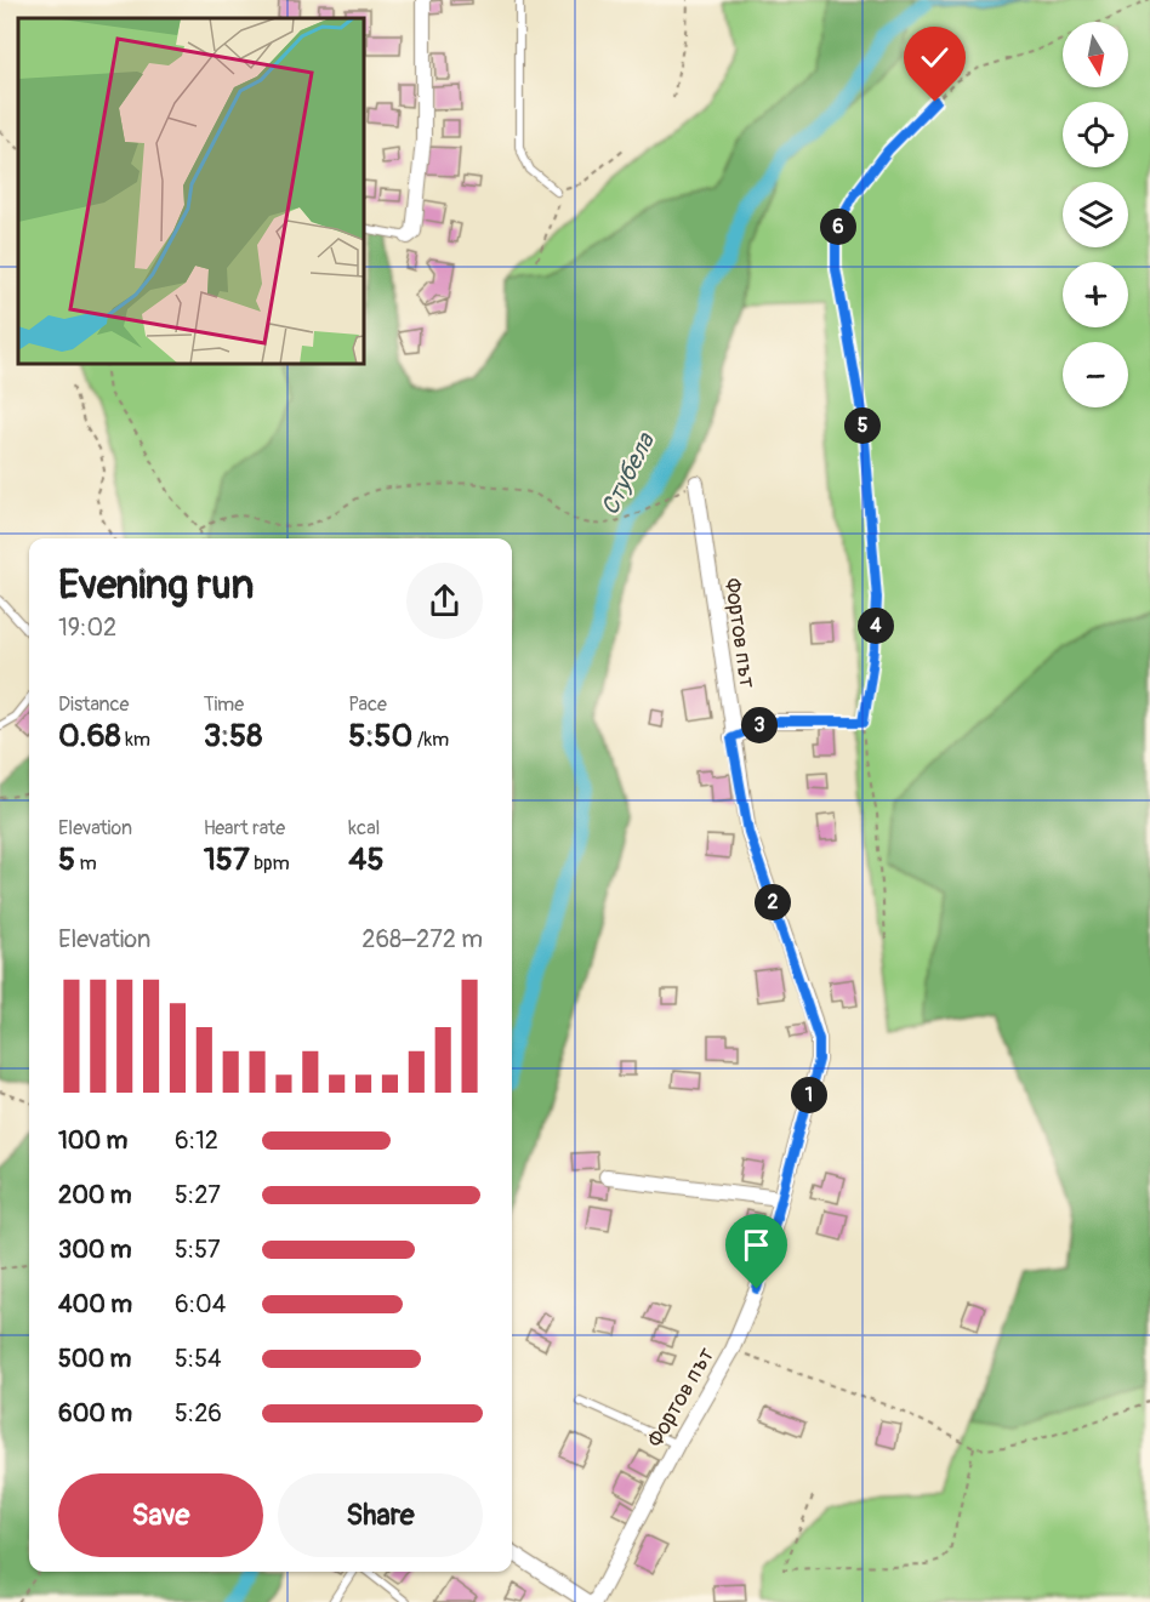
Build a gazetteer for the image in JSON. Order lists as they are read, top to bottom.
{
  "streets": {
    "street": ["Фортов път"]
  },
  "water": ["Стубела"],
  "north": "bottom",
  "page": {
    "map_buttons": ["+", "−"],
    "pins": [
      "6",
      "5",
      "4",
      "3",
      "2",
      "1"
    ],
    "heading": ["Evening run", "19:02"],
    "stats": [
      ["Distance", "0.68 km"],
      ["Time", "3:58"],
      ["Pace", "5:50 /km"],
      ["Elevation", "5 m"],
      ["Heart rate", "157 bpm"],
      ["kcal", "45"]
    ],
    "chart": ["Elevation", "268–272 m"],
    "list": [
      {
        "name": "100 m",
        "note": "6:12"
      },
      {
        "name": "200 m",
        "note": "5:27"
      },
      {
        "name": "300 m",
        "note": "5:57"
      },
      {
        "name": "400 m",
        "note": "6:04"
      },
      {
        "name": "500 m",
        "note": "5:54"
      },
      {
        "name": "600 m",
        "note": "5:26"
      }
    ],
    "buttons": ["Save", "Share"]
  }
}
